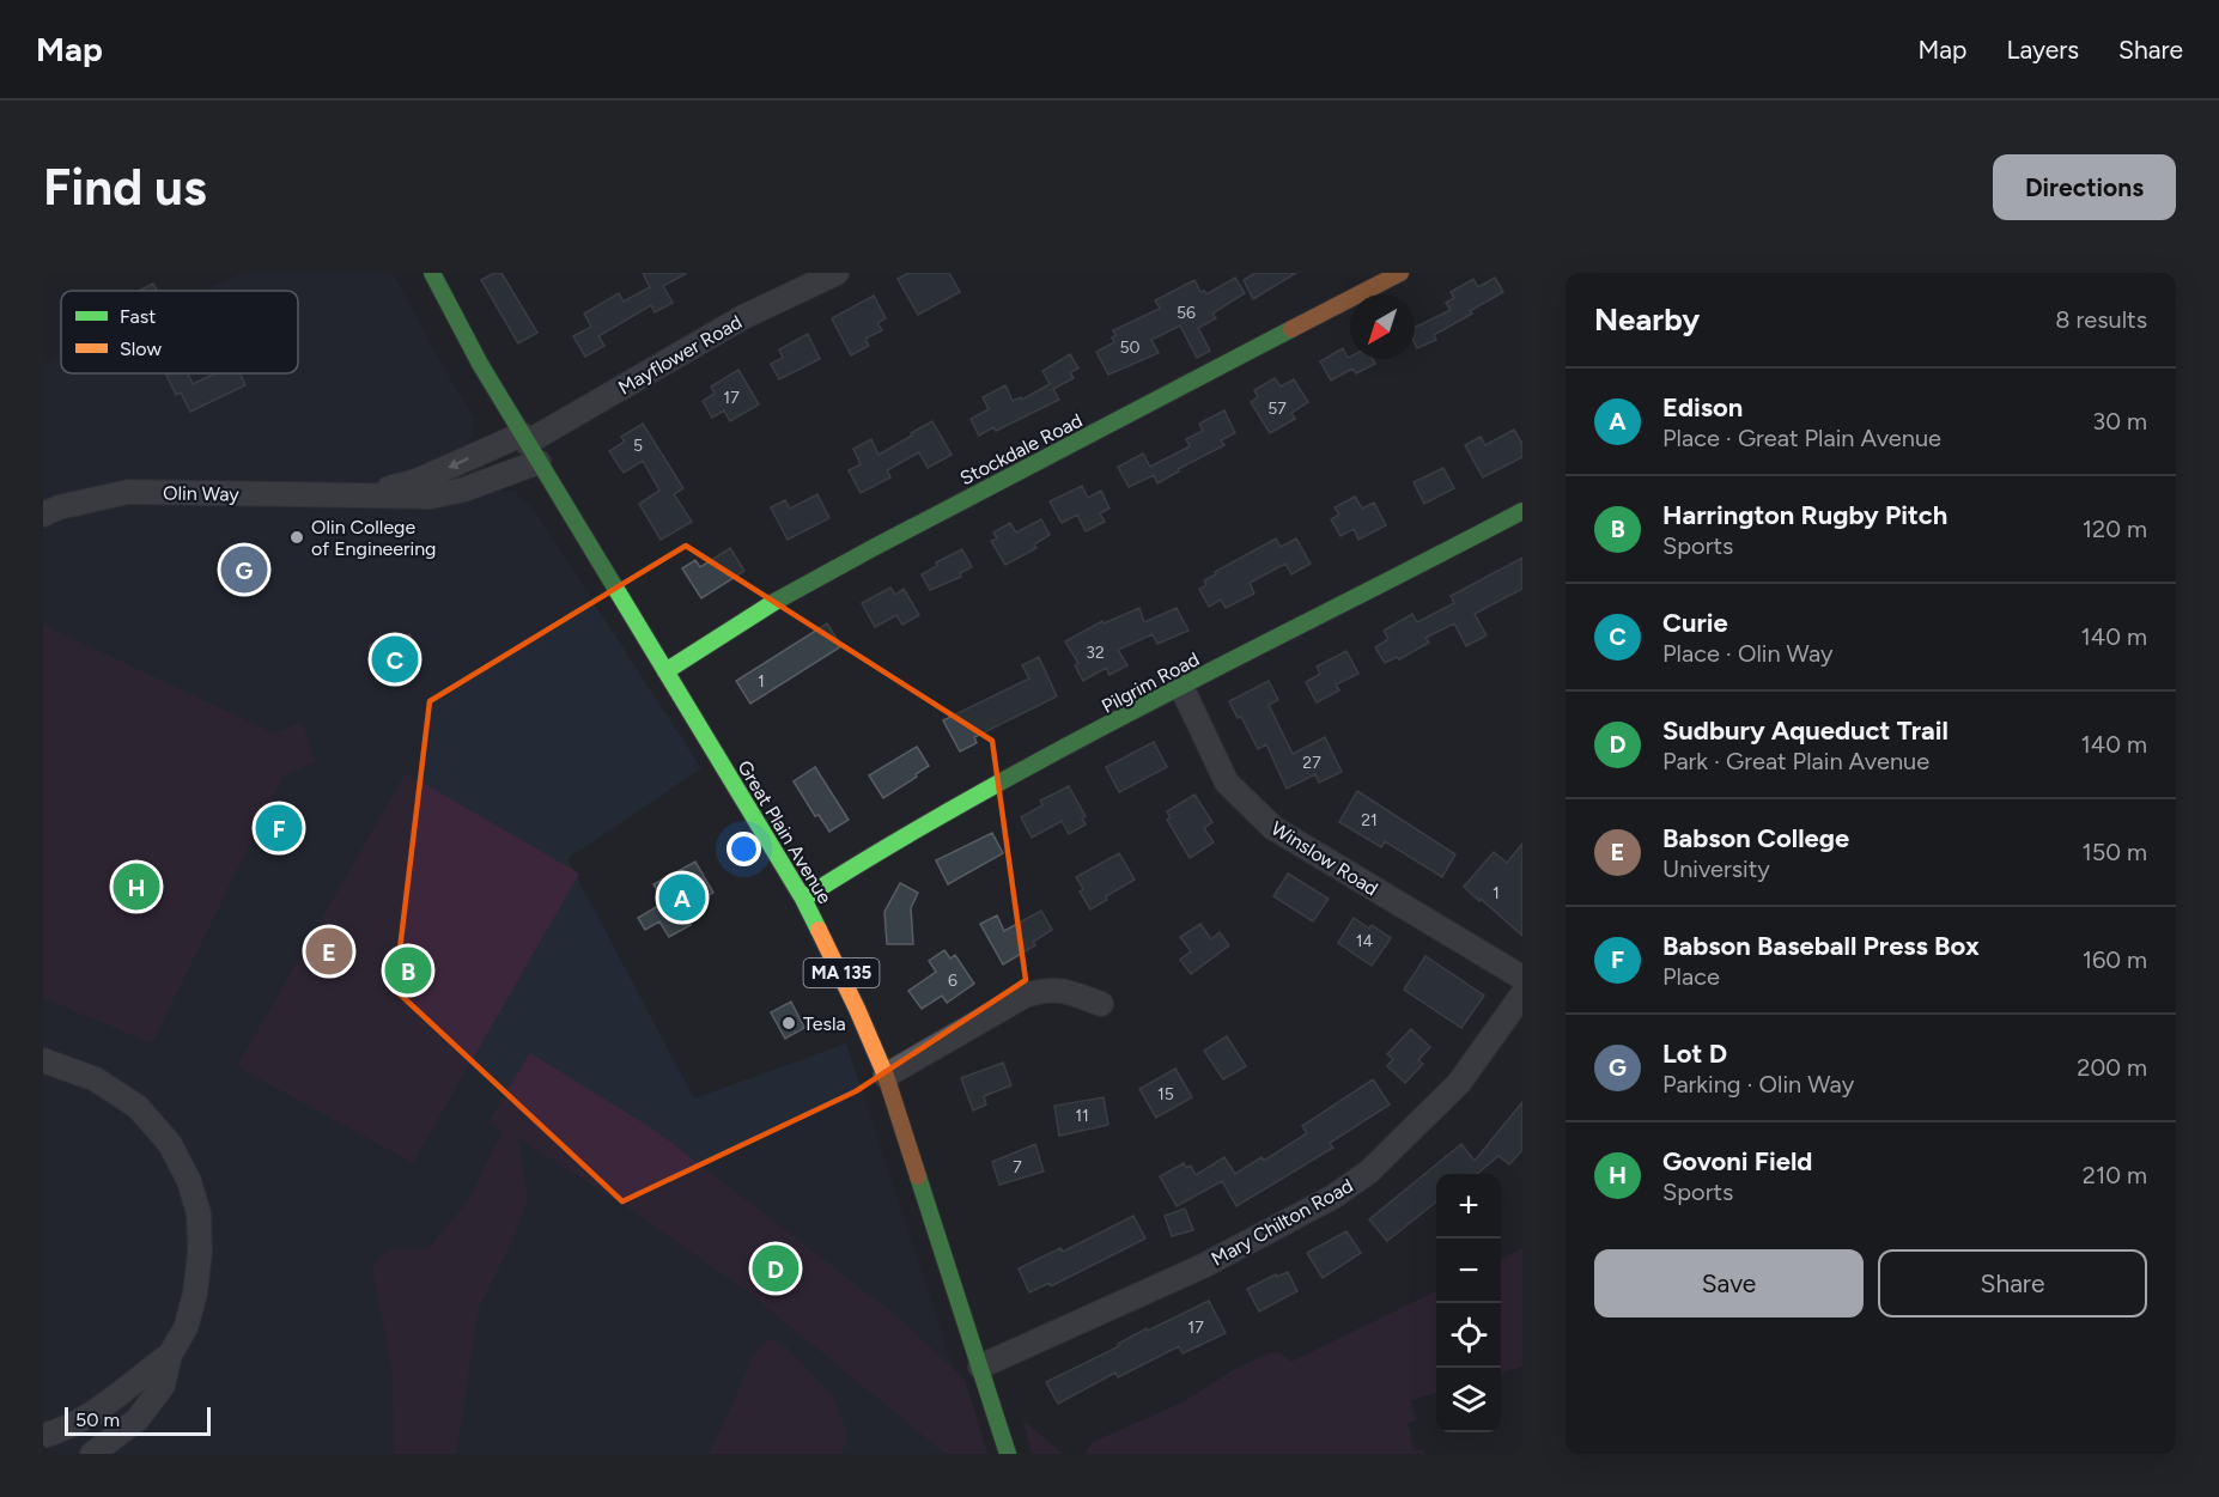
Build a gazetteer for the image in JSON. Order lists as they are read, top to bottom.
{
  "streets": {
    "street": [
      "Mayflower Road",
      "Stockdale Road",
      "Olin Way",
      "Pilgrim Road",
      "Great Plain Avenue",
      "Winslow Road",
      "MA 135",
      "Mary Chilton Road"
    ]
  },
  "crossings": [
    ["Mayflower Road", "Olin Way"],
    ["Mayflower Road", "Great Plain Avenue"],
    ["Stockdale Road", "Great Plain Avenue"],
    ["Olin Way", "Great Plain Avenue"],
    ["Pilgrim Road", "Great Plain Avenue"],
    ["Pilgrim Road", "Winslow Road"],
    ["Great Plain Avenue", "Mary Chilton Road"]
  ],
  "places": ["Olin College of Engineering", "Tesla"],
  "house_numbers": [
    "56",
    "50",
    "17",
    "57",
    "5",
    "32",
    "1",
    "27",
    "21",
    "1",
    "14",
    "6",
    "15",
    "11",
    "7",
    "17"
  ],
  "legend": ["Fast", "Slow"],
  "scale_bar": "50 m",
  "north": "bottom left",
  "page": {
    "header": "Map",
    "nav": ["Map", "Layers", "Share"],
    "buttons": [
      "Directions",
      ["Save", "Share"]
    ],
    "title": "Find us",
    "heading": ["Nearby", "8 results"],
    "list": [
      {
        "mark": "A",
        "name": "Edison",
        "note": "Place · Great Plain Avenue",
        "value": "30 m"
      },
      {
        "mark": "B",
        "name": "Harrington Rugby Pitch",
        "note": "Sports",
        "value": "120 m"
      },
      {
        "mark": "C",
        "name": "Curie",
        "note": "Place · Olin Way",
        "value": "140 m"
      },
      {
        "mark": "D",
        "name": "Sudbury Aqueduct Trail",
        "note": "Park · Great Plain Avenue",
        "value": "140 m"
      },
      {
        "mark": "E",
        "name": "Babson College",
        "note": "University",
        "value": "150 m"
      },
      {
        "mark": "F",
        "name": "Babson Baseball Press Box",
        "note": "Place",
        "value": "160 m"
      },
      {
        "mark": "G",
        "name": "Lot D",
        "note": "Parking · Olin Way",
        "value": "200 m"
      },
      {
        "mark": "H",
        "name": "Govoni Field",
        "note": "Sports",
        "value": "210 m"
      }
    ],
    "pins": [
      "G",
      "C",
      "F",
      "H",
      "A",
      "E",
      "B",
      "D"
    ],
    "map_buttons": ["+", "−"],
    "scale": "50 m"
  }
}
